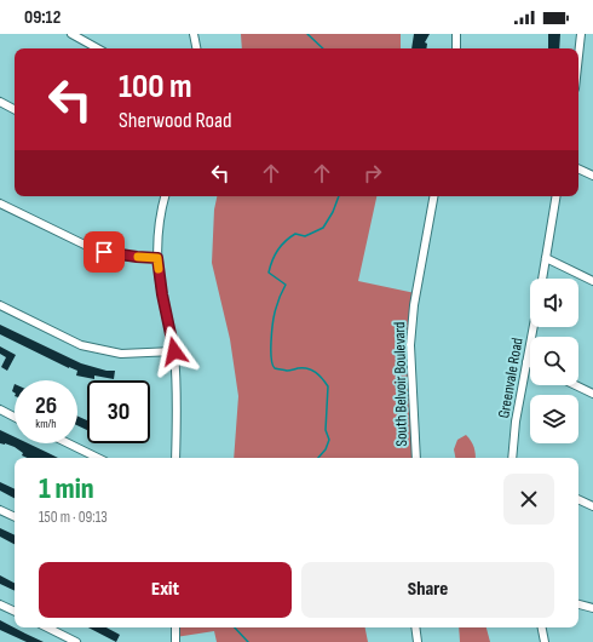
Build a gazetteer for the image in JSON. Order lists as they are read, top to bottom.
{
  "streets": {
    "street": ["Greenvale Road", "South Belvoir Boulevard"]
  },
  "page": {
    "status": "09:12",
    "turn": ["100 m", "Sherwood Road"],
    "speed": "26 km/h",
    "limit": "30",
    "heading": ["1 min", "150 m · 09:13"],
    "buttons": ["Exit", "Share"]
  }
}
